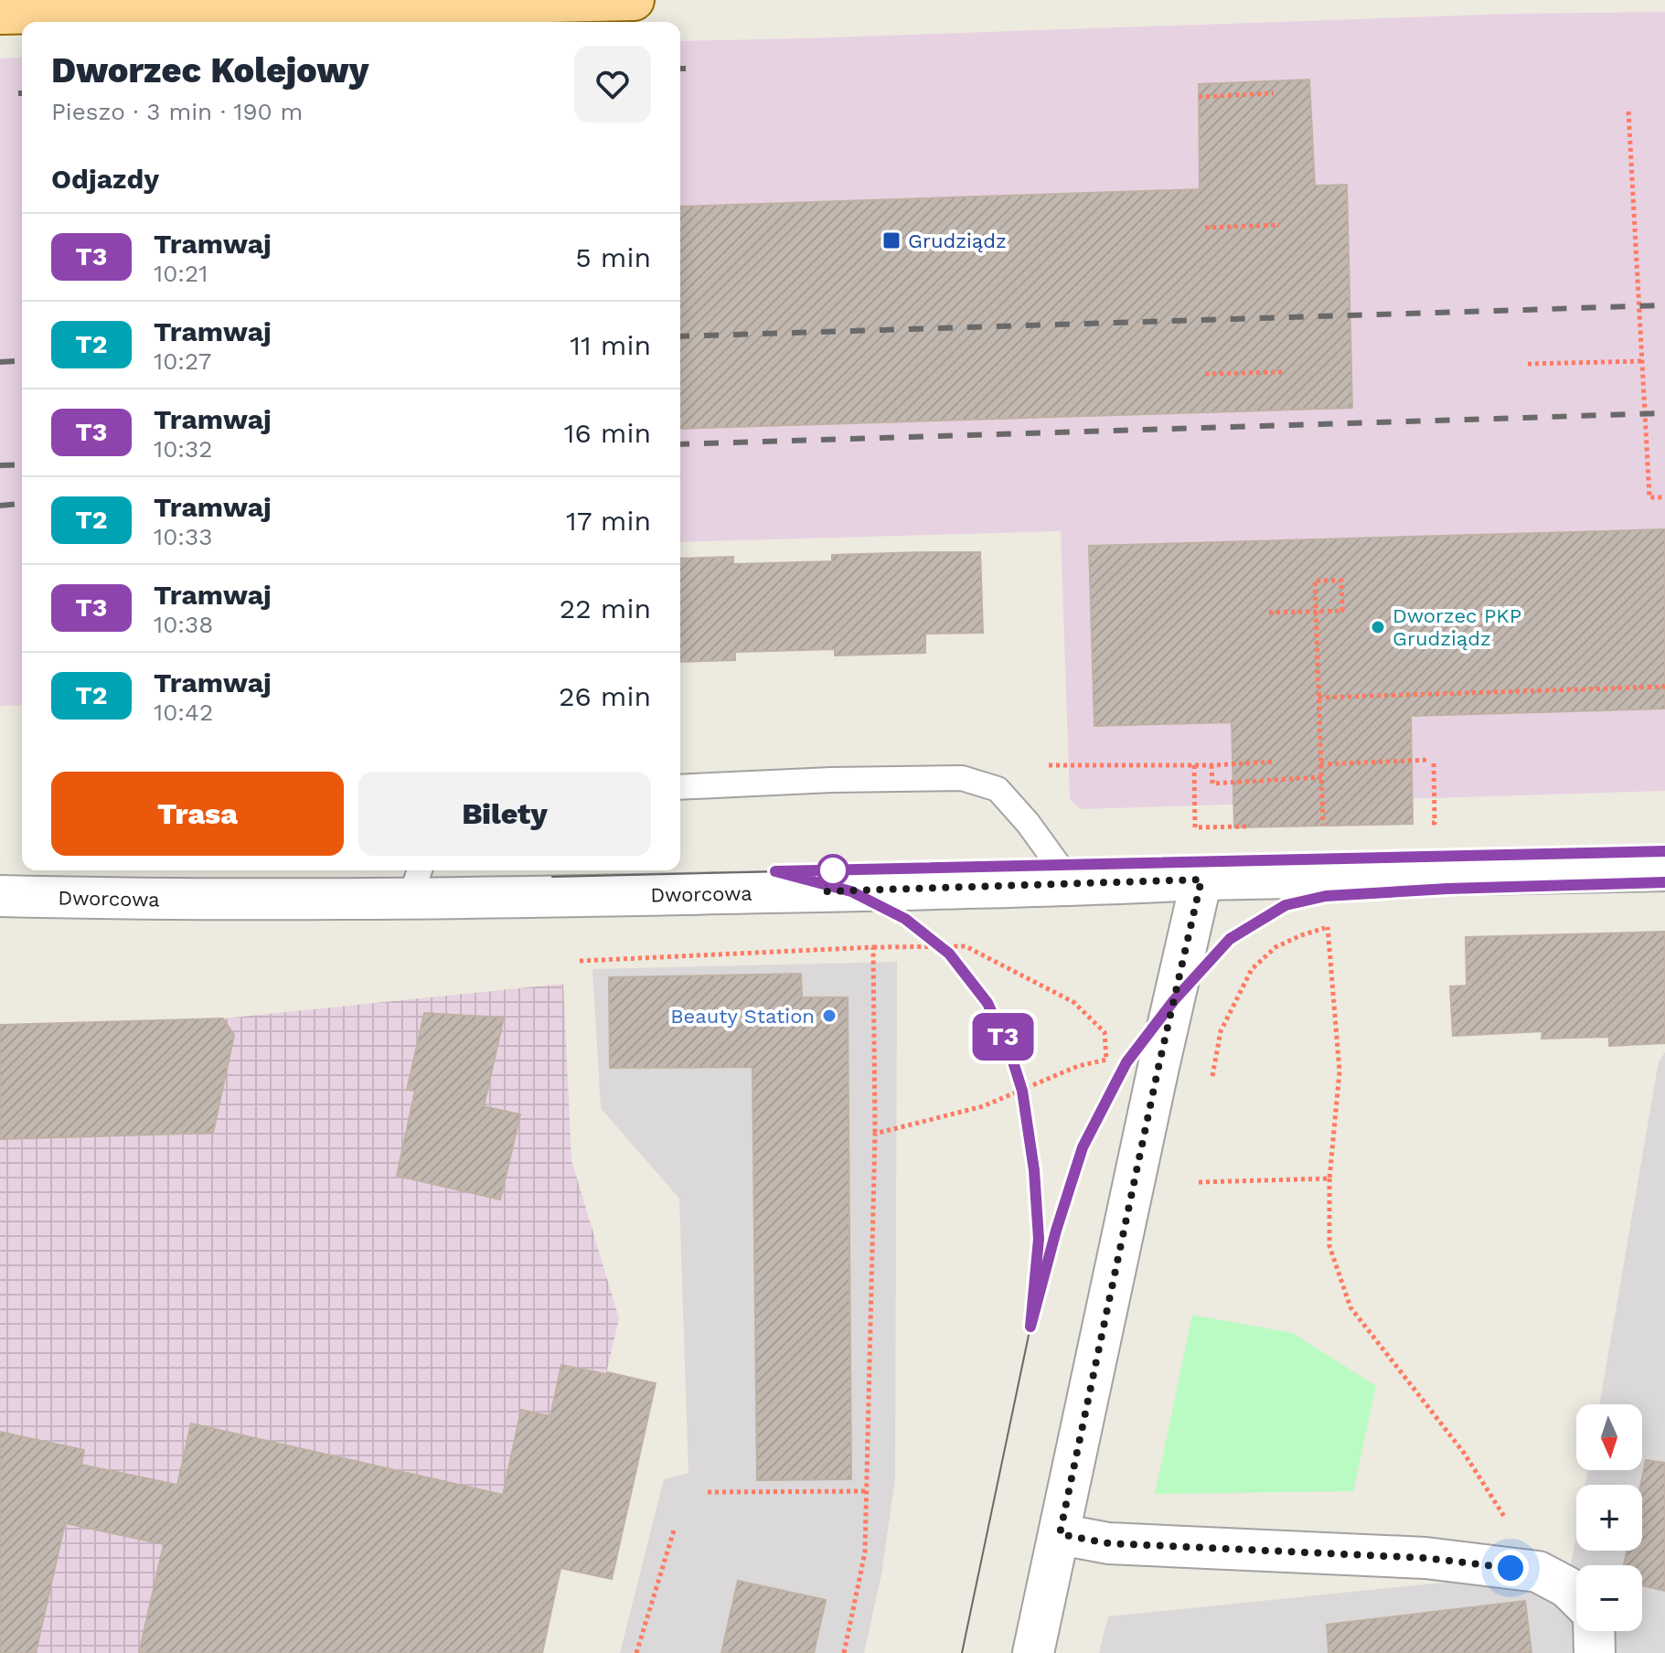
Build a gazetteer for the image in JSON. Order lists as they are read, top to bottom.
{
  "streets": {
    "street": ["Dworcowa"]
  },
  "places": {
    "transit": ["Grudziądz"],
    "other": ["Dworzec PKP Grudziądz", "Beauty Station"]
  },
  "lines": ["tram line T3"],
  "north": "bottom",
  "page": {
    "on_map": "T3",
    "heading": [
      ["Dworzec Kolejowy", "Pieszo · 3 min · 190 m"],
      "Odjazdy"
    ],
    "list": [
      {
        "mark": "T3",
        "name": "Tramwaj",
        "note": "10:21",
        "value": "5 min"
      },
      {
        "mark": "T2",
        "name": "Tramwaj",
        "note": "10:27",
        "value": "11 min"
      },
      {
        "mark": "T3",
        "name": "Tramwaj",
        "note": "10:32",
        "value": "16 min"
      },
      {
        "mark": "T2",
        "name": "Tramwaj",
        "note": "10:33",
        "value": "17 min"
      },
      {
        "mark": "T3",
        "name": "Tramwaj",
        "note": "10:38",
        "value": "22 min"
      },
      {
        "mark": "T2",
        "name": "Tramwaj",
        "note": "10:42",
        "value": "26 min"
      }
    ],
    "buttons": ["Trasa", "Bilety"],
    "map_buttons": ["+", "−"]
  }
}
